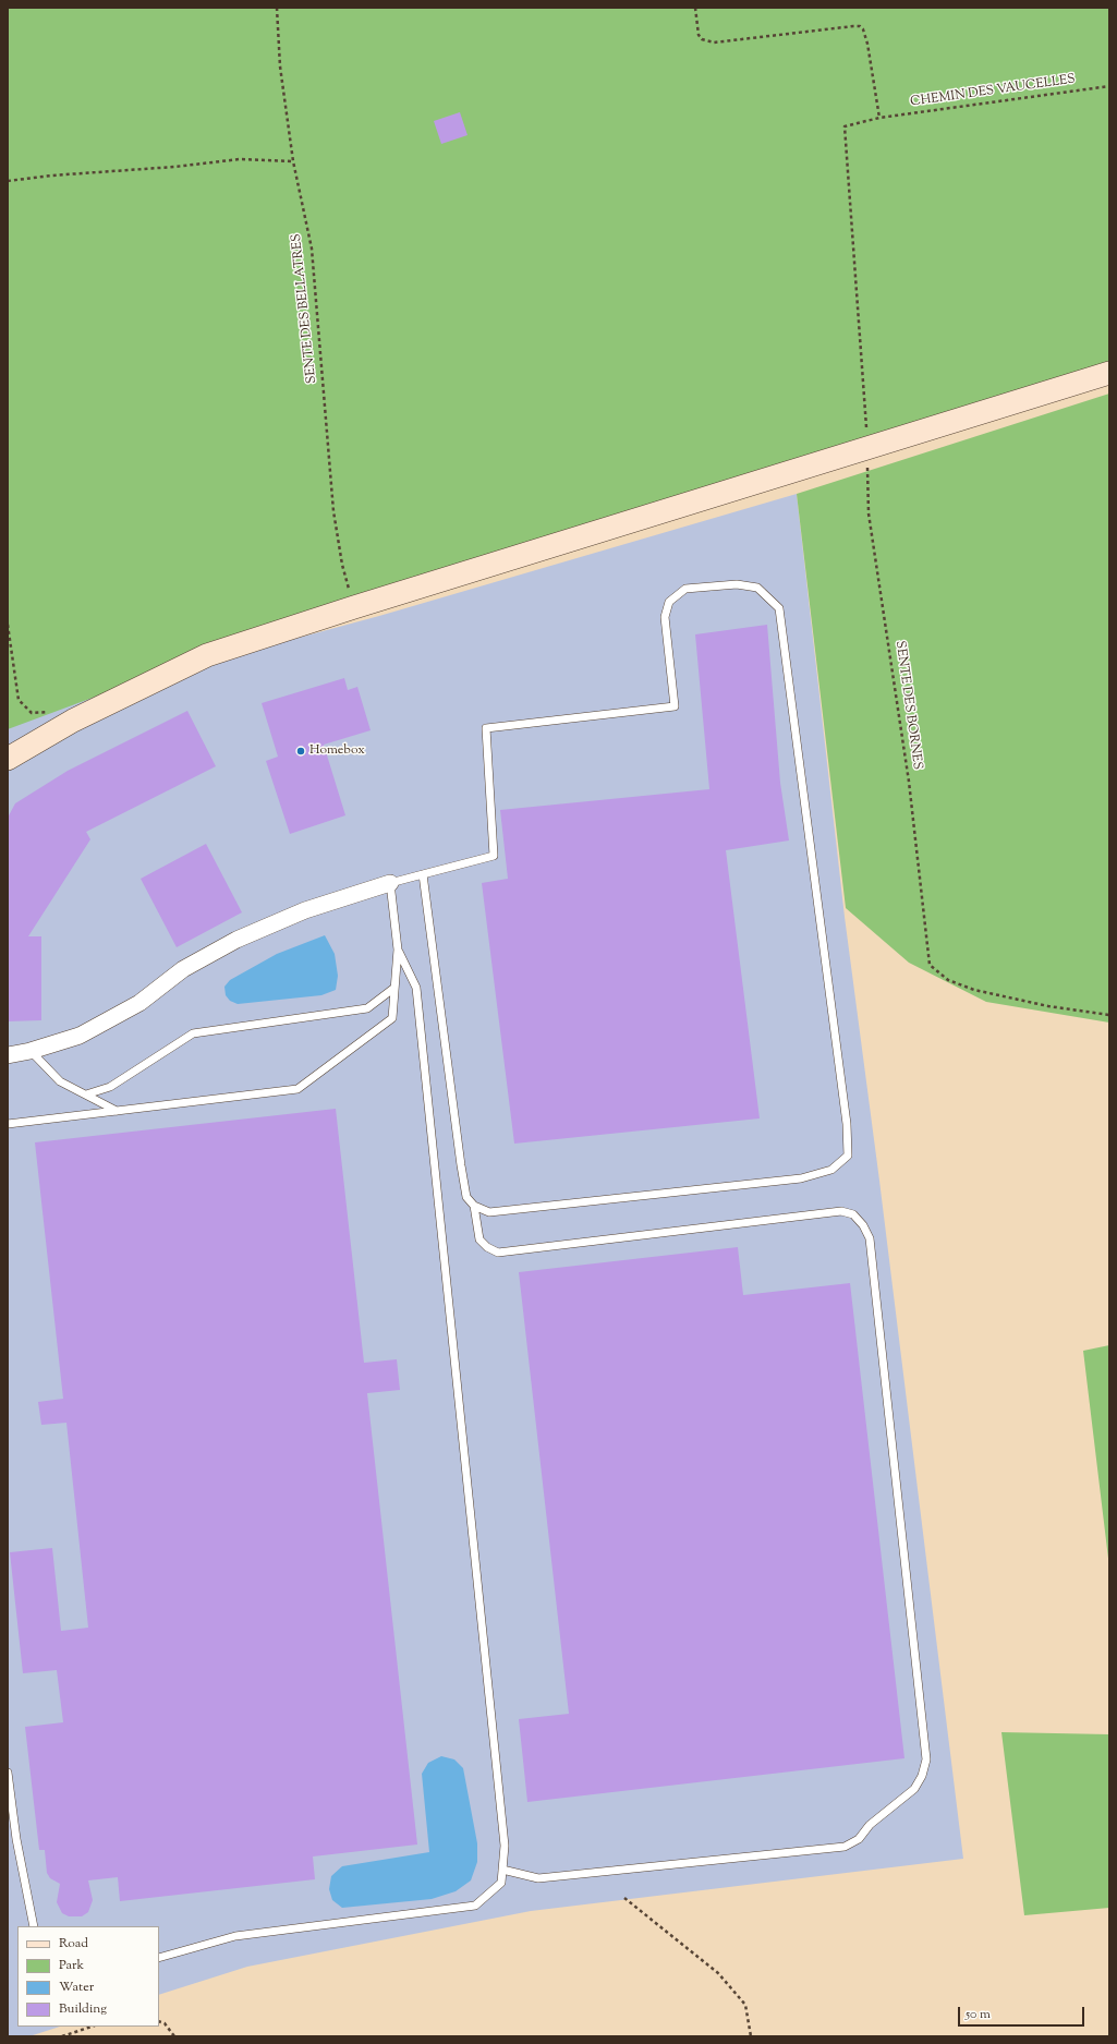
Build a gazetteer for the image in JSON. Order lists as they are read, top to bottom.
{
  "streets": {
    "path": ["CHEMIN DES VAUCELLES", "SENTE DES BELLATRES", "SENTE DES BORNES"]
  },
  "crossings": [
    ["CHEMIN DES VAUCELLES", "SENTE DES BORNES"]
  ],
  "places": ["Homebox"],
  "legend": [
    "Road",
    "Park",
    "Water",
    "Building"
  ],
  "scale_bar": "50 m"
}
